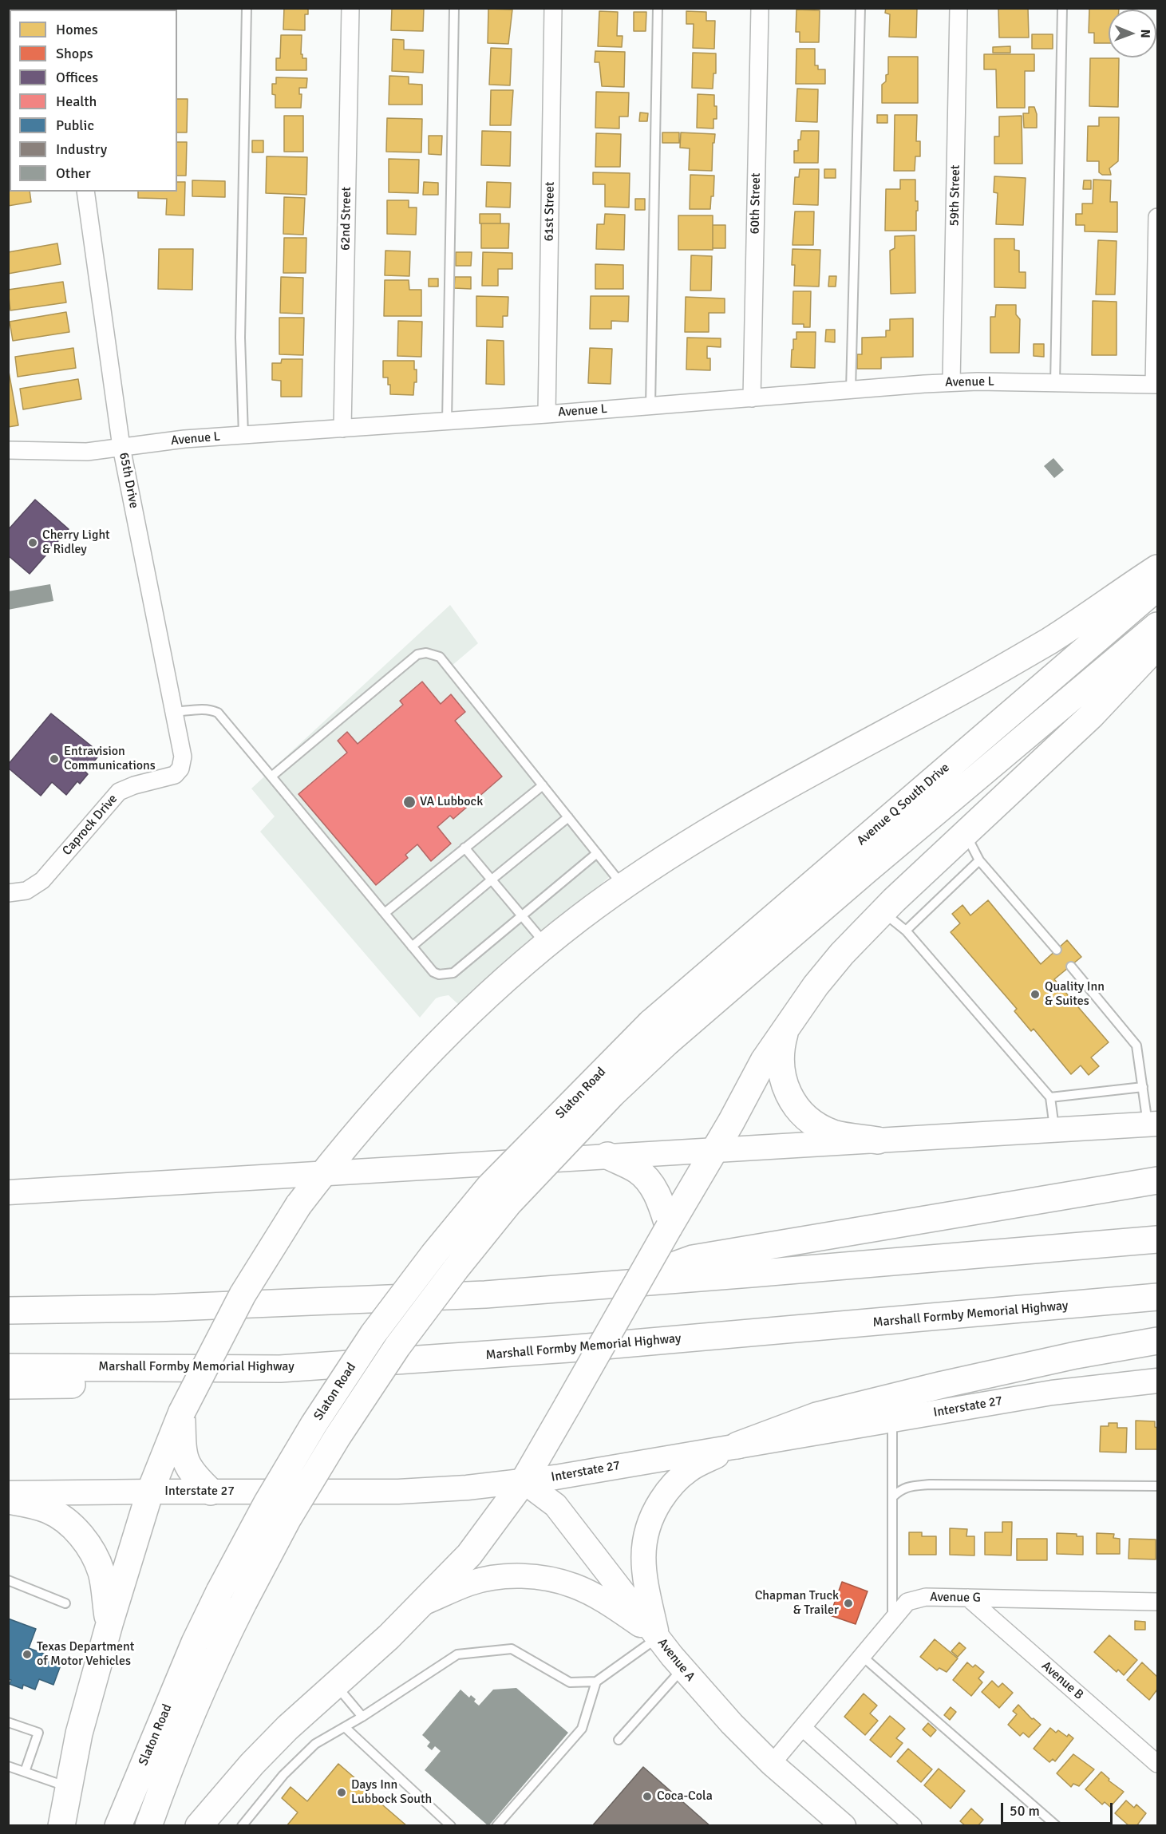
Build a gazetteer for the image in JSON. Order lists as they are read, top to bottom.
{
  "streets": {
    "highway": ["Avenue Q South Drive", "Slaton Road", "Marshall Formby Memorial Highway"],
    "main road": ["Interstate 27", "Avenue A"],
    "street": [
      "59th Street",
      "60th Street",
      "61st Street",
      "62nd Street",
      "Avenue L",
      "65th Drive",
      "Caprock Drive",
      "Avenue G",
      "Avenue B"
    ]
  },
  "crossings": [
    ["59th Street", "Avenue L"],
    ["60th Street", "Avenue L"],
    ["61st Street", "Avenue L"],
    ["62nd Street", "Avenue L"],
    ["Avenue L", "65th Drive"],
    ["65th Drive", "Caprock Drive"],
    ["Avenue Q South Drive", "Slaton Road"],
    ["Interstate 27", "Avenue A"],
    ["Avenue G", "Avenue A"],
    ["Avenue G", "Avenue B"]
  ],
  "places": [
    "Cherry Light & Ridley",
    "Entravision Communications",
    "VA Lubbock",
    "Quality Inn & Suites",
    "Chapman Truck & Trailer",
    "Texas Department of Motor Vehicles",
    "Days Inn Lubbock South",
    "Coca-Cola"
  ],
  "legend": [
    "Homes",
    "Shops",
    "Offices",
    "Health",
    "Public",
    "Industry",
    "Other"
  ],
  "scale_bar": "50 m",
  "north": "right"
}
